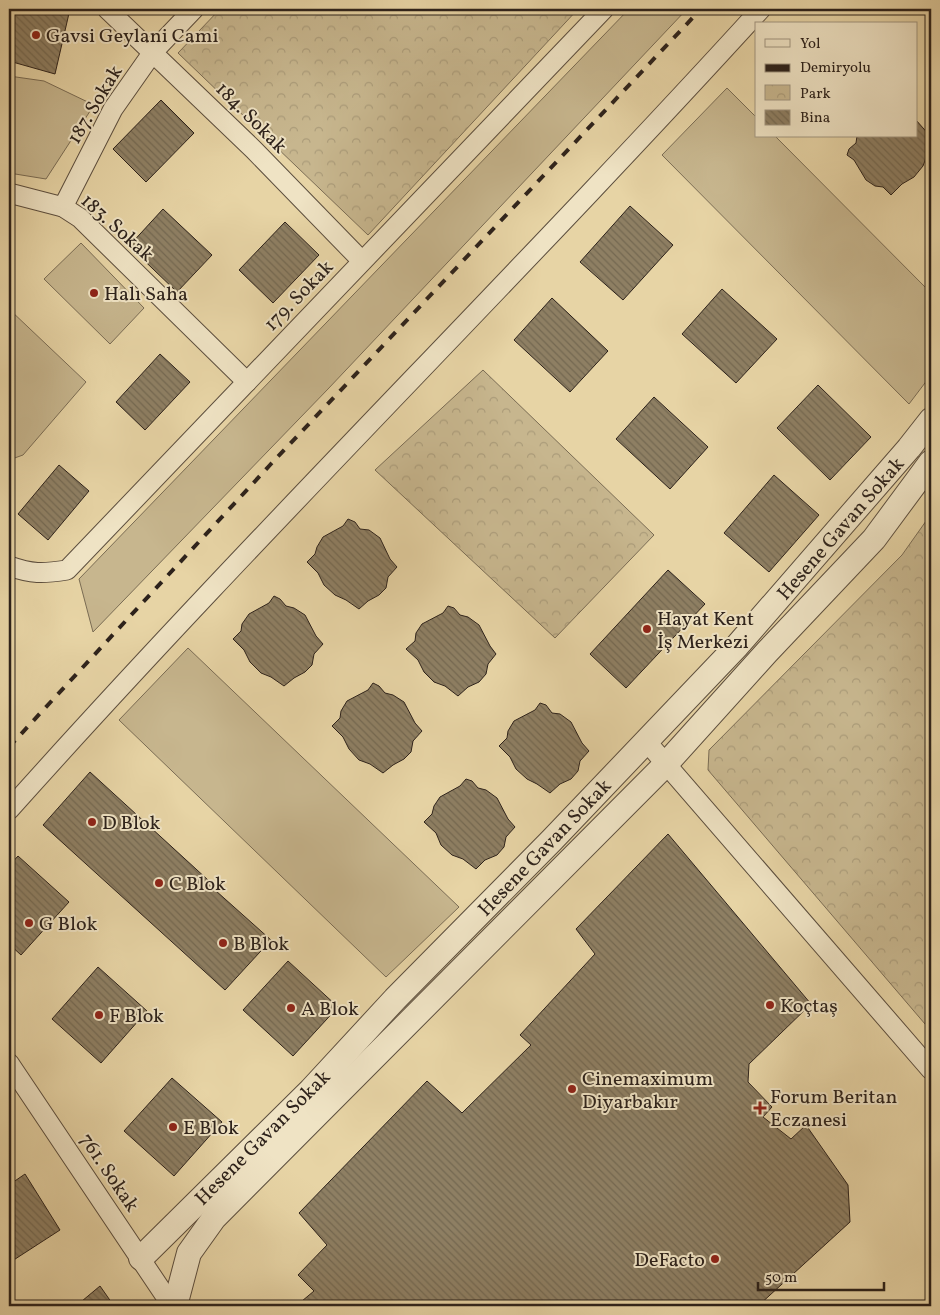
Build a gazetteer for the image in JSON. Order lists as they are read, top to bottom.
{
  "streets": {
    "street": [
      "187. Sokak",
      "184. Sokak",
      "183. Sokak",
      "179. Sokak",
      "Hesene Gavan Sokak",
      "761. Sokak"
    ]
  },
  "crossings": [
    ["187. Sokak", "184. Sokak"],
    ["187. Sokak", "183. Sokak"],
    ["184. Sokak", "179. Sokak"],
    ["183. Sokak", "179. Sokak"],
    ["Hesene Gavan Sokak", "761. Sokak"]
  ],
  "places": {
    "other": [
      "Gavsi Geylani Cami",
      "Halı Saha",
      "Hayat Kent İş Merkezi",
      "D Blok",
      "C Blok",
      "G Blok",
      "B Blok",
      "Koçtaş",
      "A Blok",
      "F Blok",
      "Cinemaximum Diyarbakır",
      "E Blok",
      "DeFacto"
    ],
    "health": ["Forum Beritan Eczanesi"]
  },
  "legend": [
    "Yol",
    "Demiryolu",
    "Park",
    "Bina"
  ],
  "scale_bar": "50 m"
}
